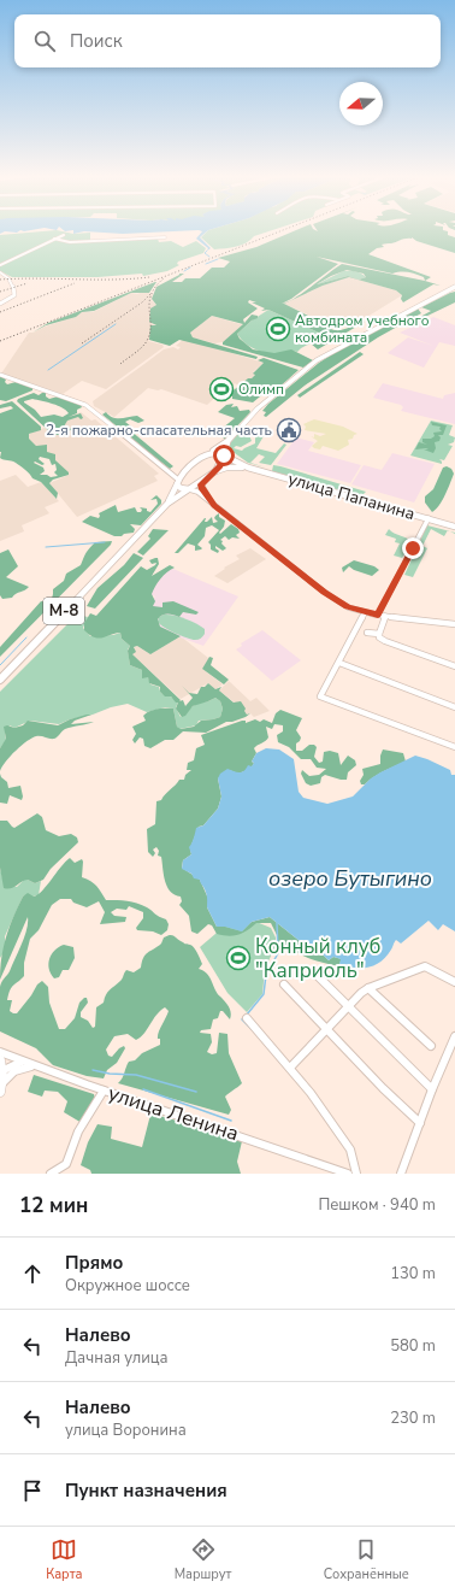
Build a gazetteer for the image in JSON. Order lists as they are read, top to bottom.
{
  "streets": {
    "main road": ["улица Папанина", "М-8"],
    "street": ["улица Ленина"]
  },
  "crossings": [
    ["улица Папанина", "М-8"]
  ],
  "water": ["озеро Бутыгино"],
  "places": {
    "sports": ["Автодром учебного комбината", "Олимп", "Конный клуб \"Каприоль\""],
    "public building": ["2-я пожарно-спасательная часть"]
  },
  "north": "left",
  "page": {
    "search": "Поиск",
    "heading": ["12 мин", "Пешком · 940 m"],
    "list": [
      ["Прямо", "Окружное шоссе", "130 m"],
      ["Налево", "Дачная улица", "580 m"],
      ["Налево", "улица Воронина", "230 m"],
      "Пункт назначения"
    ],
    "nav": ["Карта", "Маршрут", "Сохранённые"]
  }
}
